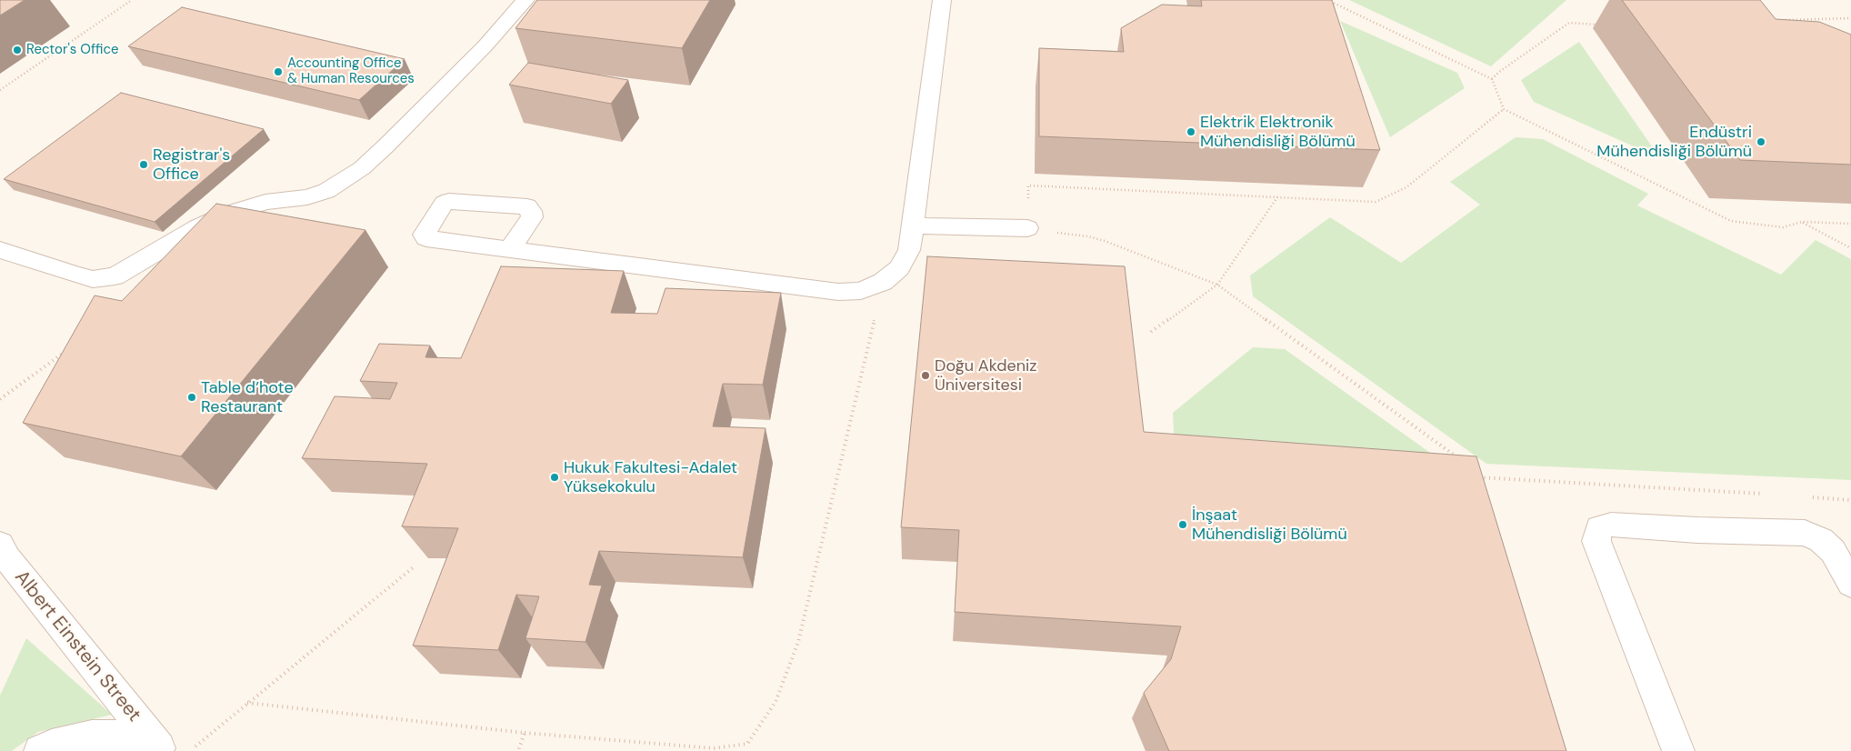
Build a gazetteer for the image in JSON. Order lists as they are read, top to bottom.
{
  "streets": {
    "street": ["Albert Einstein Street"]
  },
  "places": [
    "Rector's Office",
    "Accounting Office & Human Resources",
    "Elektrik Elektronik Mühendisliği Bölümü",
    "Endüstri Mühendisliği Bölümü",
    "Registrar's Office",
    "Doğu Akdeniz Üniversitesi",
    "Table d’hote Restaurant",
    "Hukuk Fakultesi-Adalet Yüksekokulu",
    "İnşaat Mühendisliği Bölümü"
  ]
}
